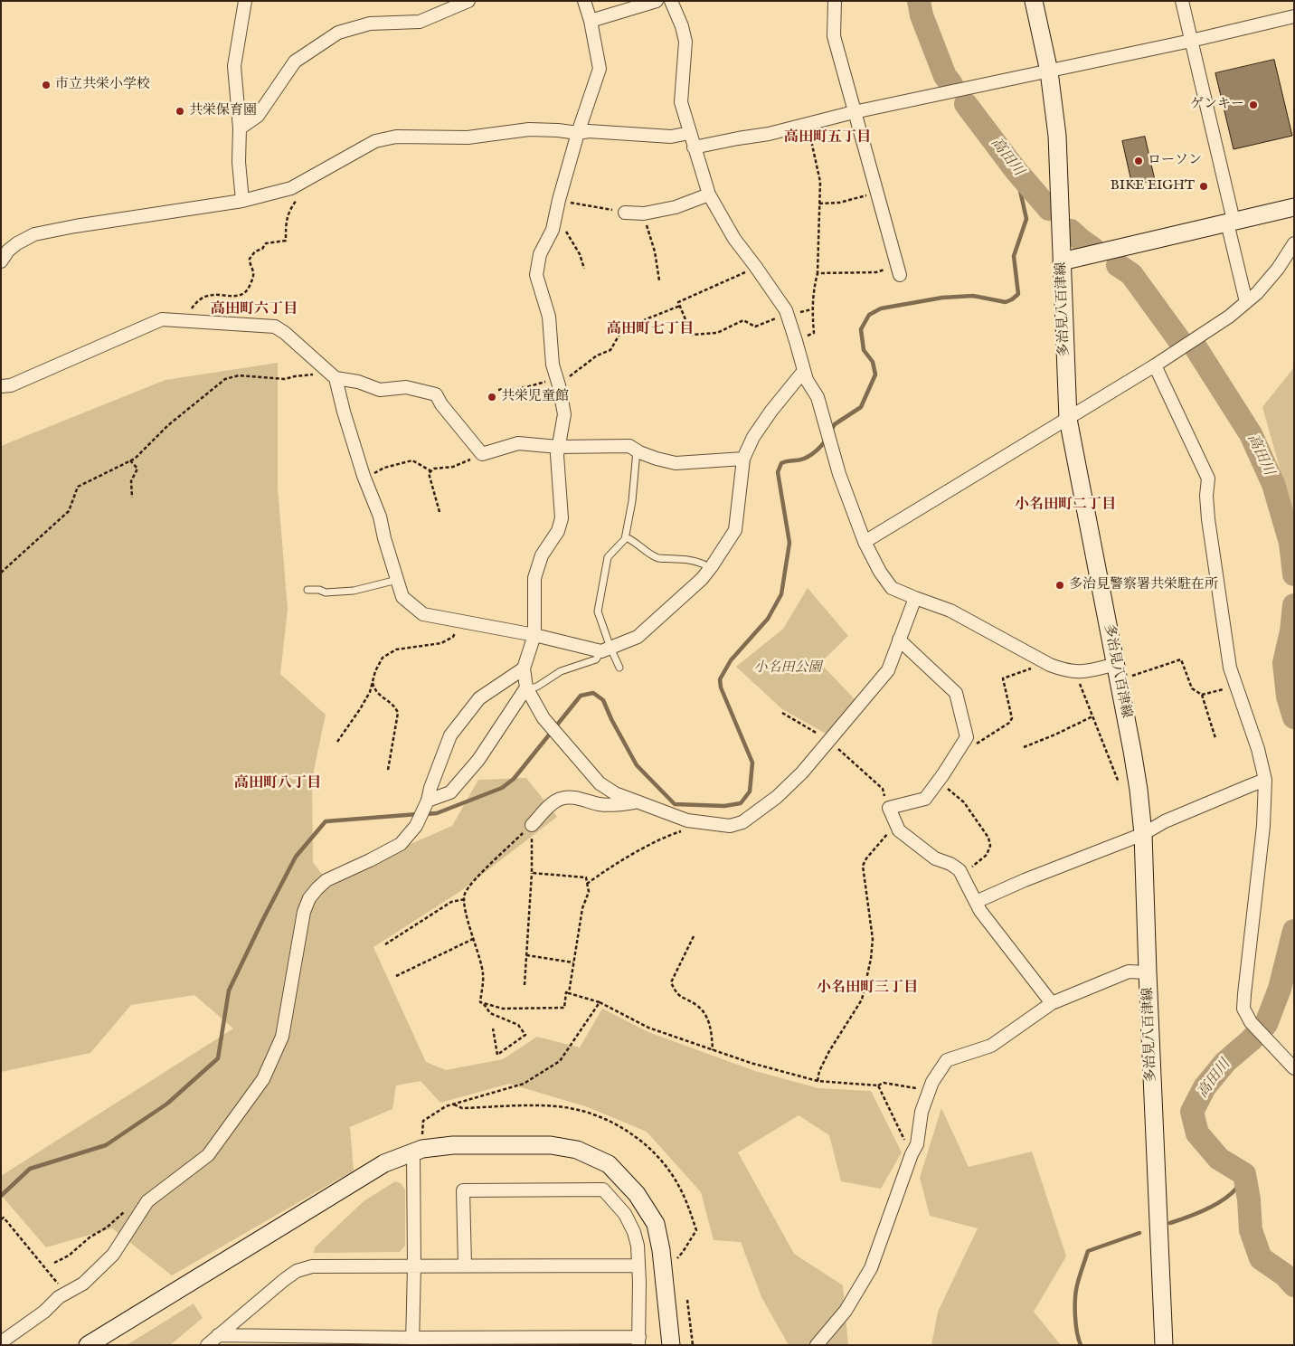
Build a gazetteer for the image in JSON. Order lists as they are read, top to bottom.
{
  "streets": {
    "main road": ["多治見八百津線"]
  },
  "districts": [
    "高田町五丁目",
    "高田町六丁目",
    "高田町七丁目",
    "小名田町二丁目",
    "高田町八丁目",
    "小名田町三丁目"
  ],
  "water": ["高田川"],
  "parks": ["小名田公園"],
  "places": [
    "市立共栄小学校",
    "ゲンキー",
    "共栄保育園",
    "ローソン",
    "BIKE EIGHT",
    "共栄児童館",
    "多治見警察署共栄駐在所"
  ]
}
